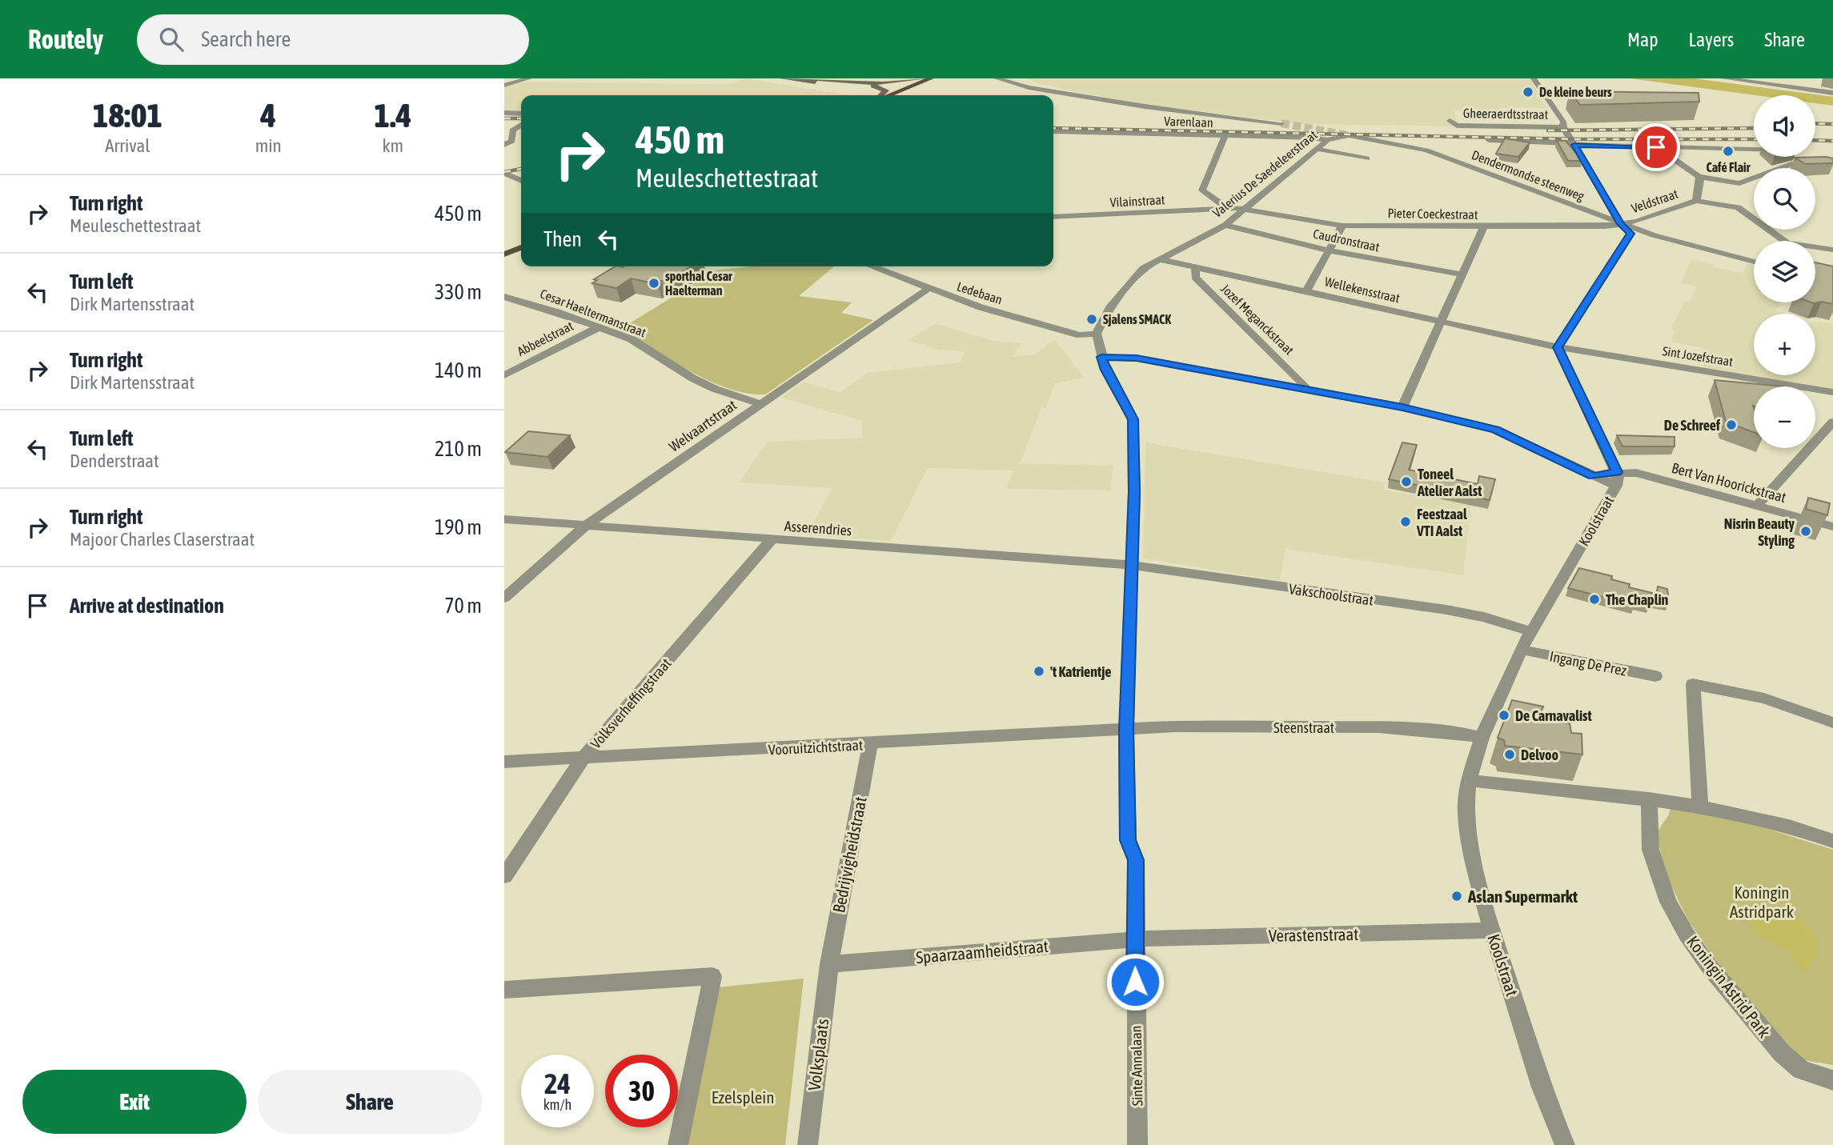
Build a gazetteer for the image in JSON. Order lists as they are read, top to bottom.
{
  "streets": {
    "street": [
      "Gheeraerdtsstraat",
      "Varenlaan",
      "Valerius De Saedeleerstraat",
      "Dendermondse steenweg",
      "Vilainstraat",
      "Veldstraat",
      "Pieter Coeckestraat",
      "Caudronstraat",
      "Wellekensstraat",
      "Ledebaan",
      "Cesar Haeltermanstraat",
      "Jozef Meganckstraat",
      "Abbeelstraat",
      "Sint Jozefstraat",
      "Welvaartstraat",
      "Bert Van Hoorickstraat",
      "Koolstraat",
      "Asserendries",
      "Vakschoolstraat",
      "Ingang De Prez",
      "Volksverheffingstraat",
      "Steenstraat",
      "Vooruitzichtstraat",
      "Bedrijvigheidstraat",
      "Verastenstraat",
      "Spaarzaamheidstraat",
      "Koningin Astrid Park",
      "Volksplaats",
      "Sinte Annalaan"
    ]
  },
  "crossings": [
    ["Varenlaan", "Valerius De Saedeleerstraat"],
    ["Valerius De Saedeleerstraat", "Dendermondse steenweg"],
    ["Valerius De Saedeleerstraat", "Vilainstraat"],
    ["Valerius De Saedeleerstraat", "Pieter Coeckestraat"],
    ["Valerius De Saedeleerstraat", "Caudronstraat"],
    ["Valerius De Saedeleerstraat", "Wellekensstraat"],
    ["Valerius De Saedeleerstraat", "Ledebaan"],
    ["Dendermondse steenweg", "Veldstraat"],
    ["Dendermondse steenweg", "Pieter Coeckestraat"],
    ["Vilainstraat", "Pieter Coeckestraat"],
    ["Veldstraat", "Pieter Coeckestraat"],
    ["Wellekensstraat", "Jozef Meganckstraat"],
    ["Wellekensstraat", "Sint Jozefstraat"],
    ["Ledebaan", "Welvaartstraat"],
    ["Cesar Haeltermanstraat", "Abbeelstraat"],
    ["Cesar Haeltermanstraat", "Welvaartstraat"],
    ["Jozef Meganckstraat", "Bert Van Hoorickstraat"],
    ["Welvaartstraat", "Asserendries"],
    ["Bert Van Hoorickstraat", "Koolstraat"],
    ["Bert Van Hoorickstraat", "Sinte Annalaan"],
    ["Koolstraat", "Vakschoolstraat"],
    ["Koolstraat", "Ingang De Prez"],
    ["Koolstraat", "Steenstraat"],
    ["Koolstraat", "Verastenstraat"],
    ["Asserendries", "Vakschoolstraat"],
    ["Asserendries", "Volksverheffingstraat"],
    ["Asserendries", "Sinte Annalaan"],
    ["Vakschoolstraat", "Sinte Annalaan"],
    ["Volksverheffingstraat", "Vooruitzichtstraat"],
    ["Steenstraat", "Vooruitzichtstraat"],
    ["Steenstraat", "Sinte Annalaan"],
    ["Vooruitzichtstraat", "Bedrijvigheidstraat"],
    ["Vooruitzichtstraat", "Sinte Annalaan"],
    ["Bedrijvigheidstraat", "Spaarzaamheidstraat"],
    ["Bedrijvigheidstraat", "Volksplaats"],
    ["Verastenstraat", "Spaarzaamheidstraat"],
    ["Verastenstraat", "Sinte Annalaan"],
    ["Spaarzaamheidstraat", "Volksplaats"],
    ["Spaarzaamheidstraat", "Sinte Annalaan"]
  ],
  "parks": ["Koningin Astridpark", "Ezelsplein"],
  "places": [
    "De kleine beurs",
    "Café Flair",
    "sporthal Cesar Haelterman",
    "Sjalens SMACK",
    "De Schreef",
    "Toneel Atelier Aalst",
    "Feestzaal VTI Aalst",
    "Nisrin Beauty Styling",
    "The Chaplin",
    "'t Katrientje",
    "De Carnavalist",
    "Delvoo",
    "Aslan Supermarkt"
  ],
  "page": {
    "header": "Routely",
    "search": "Search here",
    "nav": ["Map", "Layers", "Share"],
    "eta": [
      "18:01",
      "Arrival",
      "4",
      "min",
      "1.4",
      "km"
    ],
    "map_buttons": ["+", "−"],
    "turn": ["450 m", "Meuleschettestraat"],
    "list": [
      {
        "name": "Turn right",
        "note": "Meuleschettestraat",
        "value": "450 m"
      },
      {
        "name": "Turn left",
        "note": "Dirk Martensstraat",
        "value": "330 m"
      },
      {
        "name": "Turn right",
        "note": "Dirk Martensstraat",
        "value": "140 m"
      },
      {
        "name": "Turn left",
        "note": "Denderstraat",
        "value": "210 m"
      },
      {
        "name": "Turn right",
        "note": "Majoor Charles Claserstraat",
        "value": "190 m"
      },
      {
        "name": "Arrive at destination",
        "value": "70 m"
      }
    ],
    "then": "Then",
    "speed": "24 km/h",
    "limit": "30",
    "buttons": ["Exit", "Share"]
  }
}
